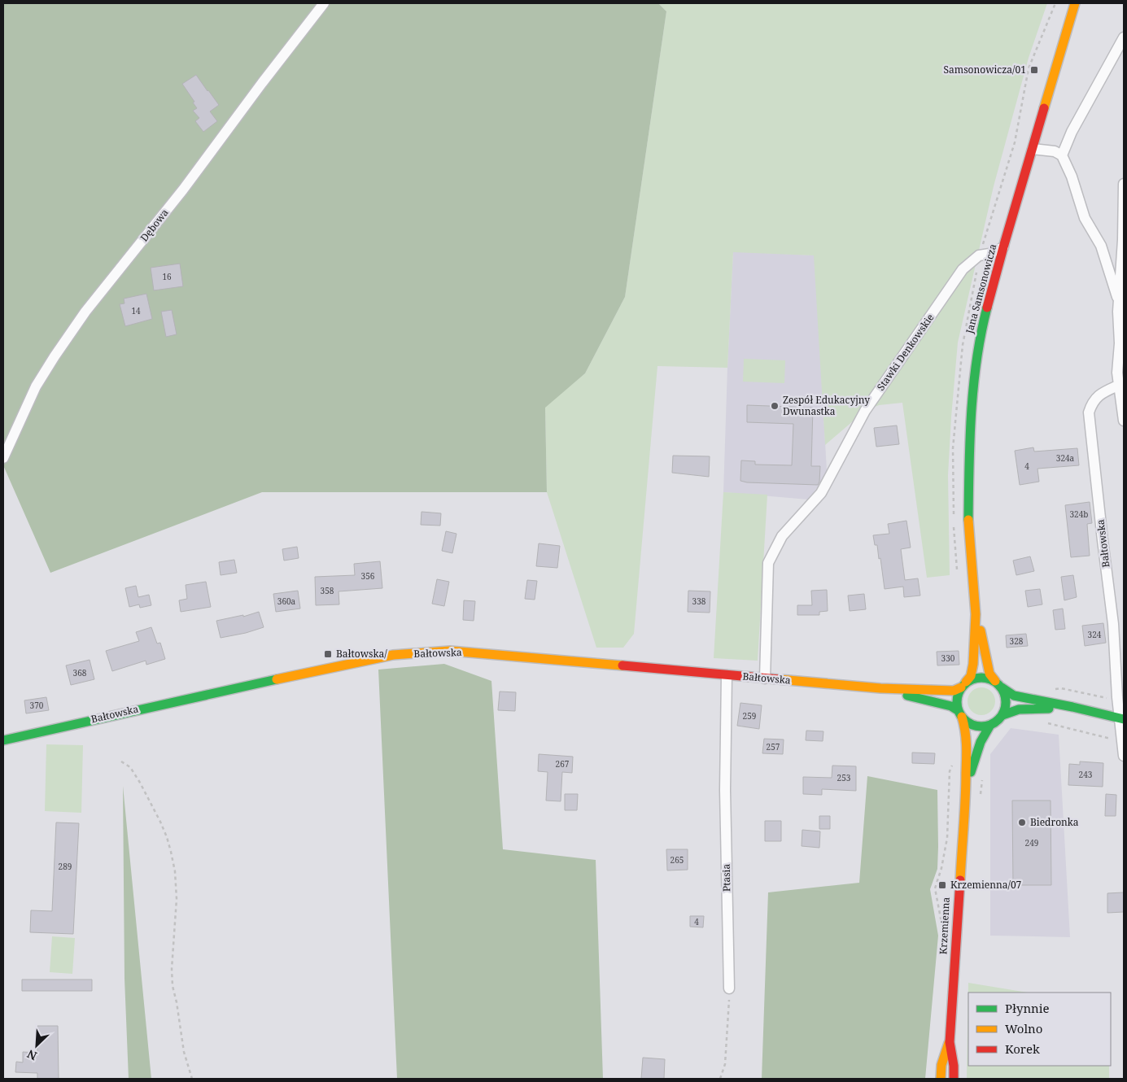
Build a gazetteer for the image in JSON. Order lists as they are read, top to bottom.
{
  "streets": {
    "main road": ["Jana Samsonowicza", "Bałtowska", "Krzemienna"],
    "street": ["Dębowa", "Stawki Denkowskie", "Ptasia"]
  },
  "crossings": [
    ["Jana Samsonowicza", "Stawki Denkowskie"],
    ["Jana Samsonowicza", "Bałtowska"],
    ["Jana Samsonowicza", "Krzemienna"],
    ["Stawki Denkowskie", "Bałtowska"],
    ["Bałtowska", "Ptasia"],
    ["Bałtowska", "Krzemienna"]
  ],
  "places": {
    "transit": ["Samsonowicza/01", "Bałtowska/", "Krzemienna/07"],
    "other": ["Zespół Edukacyjny Dwunastka", "Biedronka"]
  },
  "house_numbers": [
    "16",
    "14",
    "324a",
    "4",
    "324b",
    "356",
    "358",
    "360a",
    "338",
    "324",
    "328",
    "330",
    "368",
    "370",
    "259",
    "257",
    "267",
    "243",
    "253",
    "249",
    "265",
    "289",
    "4"
  ],
  "legend": ["Płynnie", "Wolno", "Korek"],
  "north": "bottom left"
}
